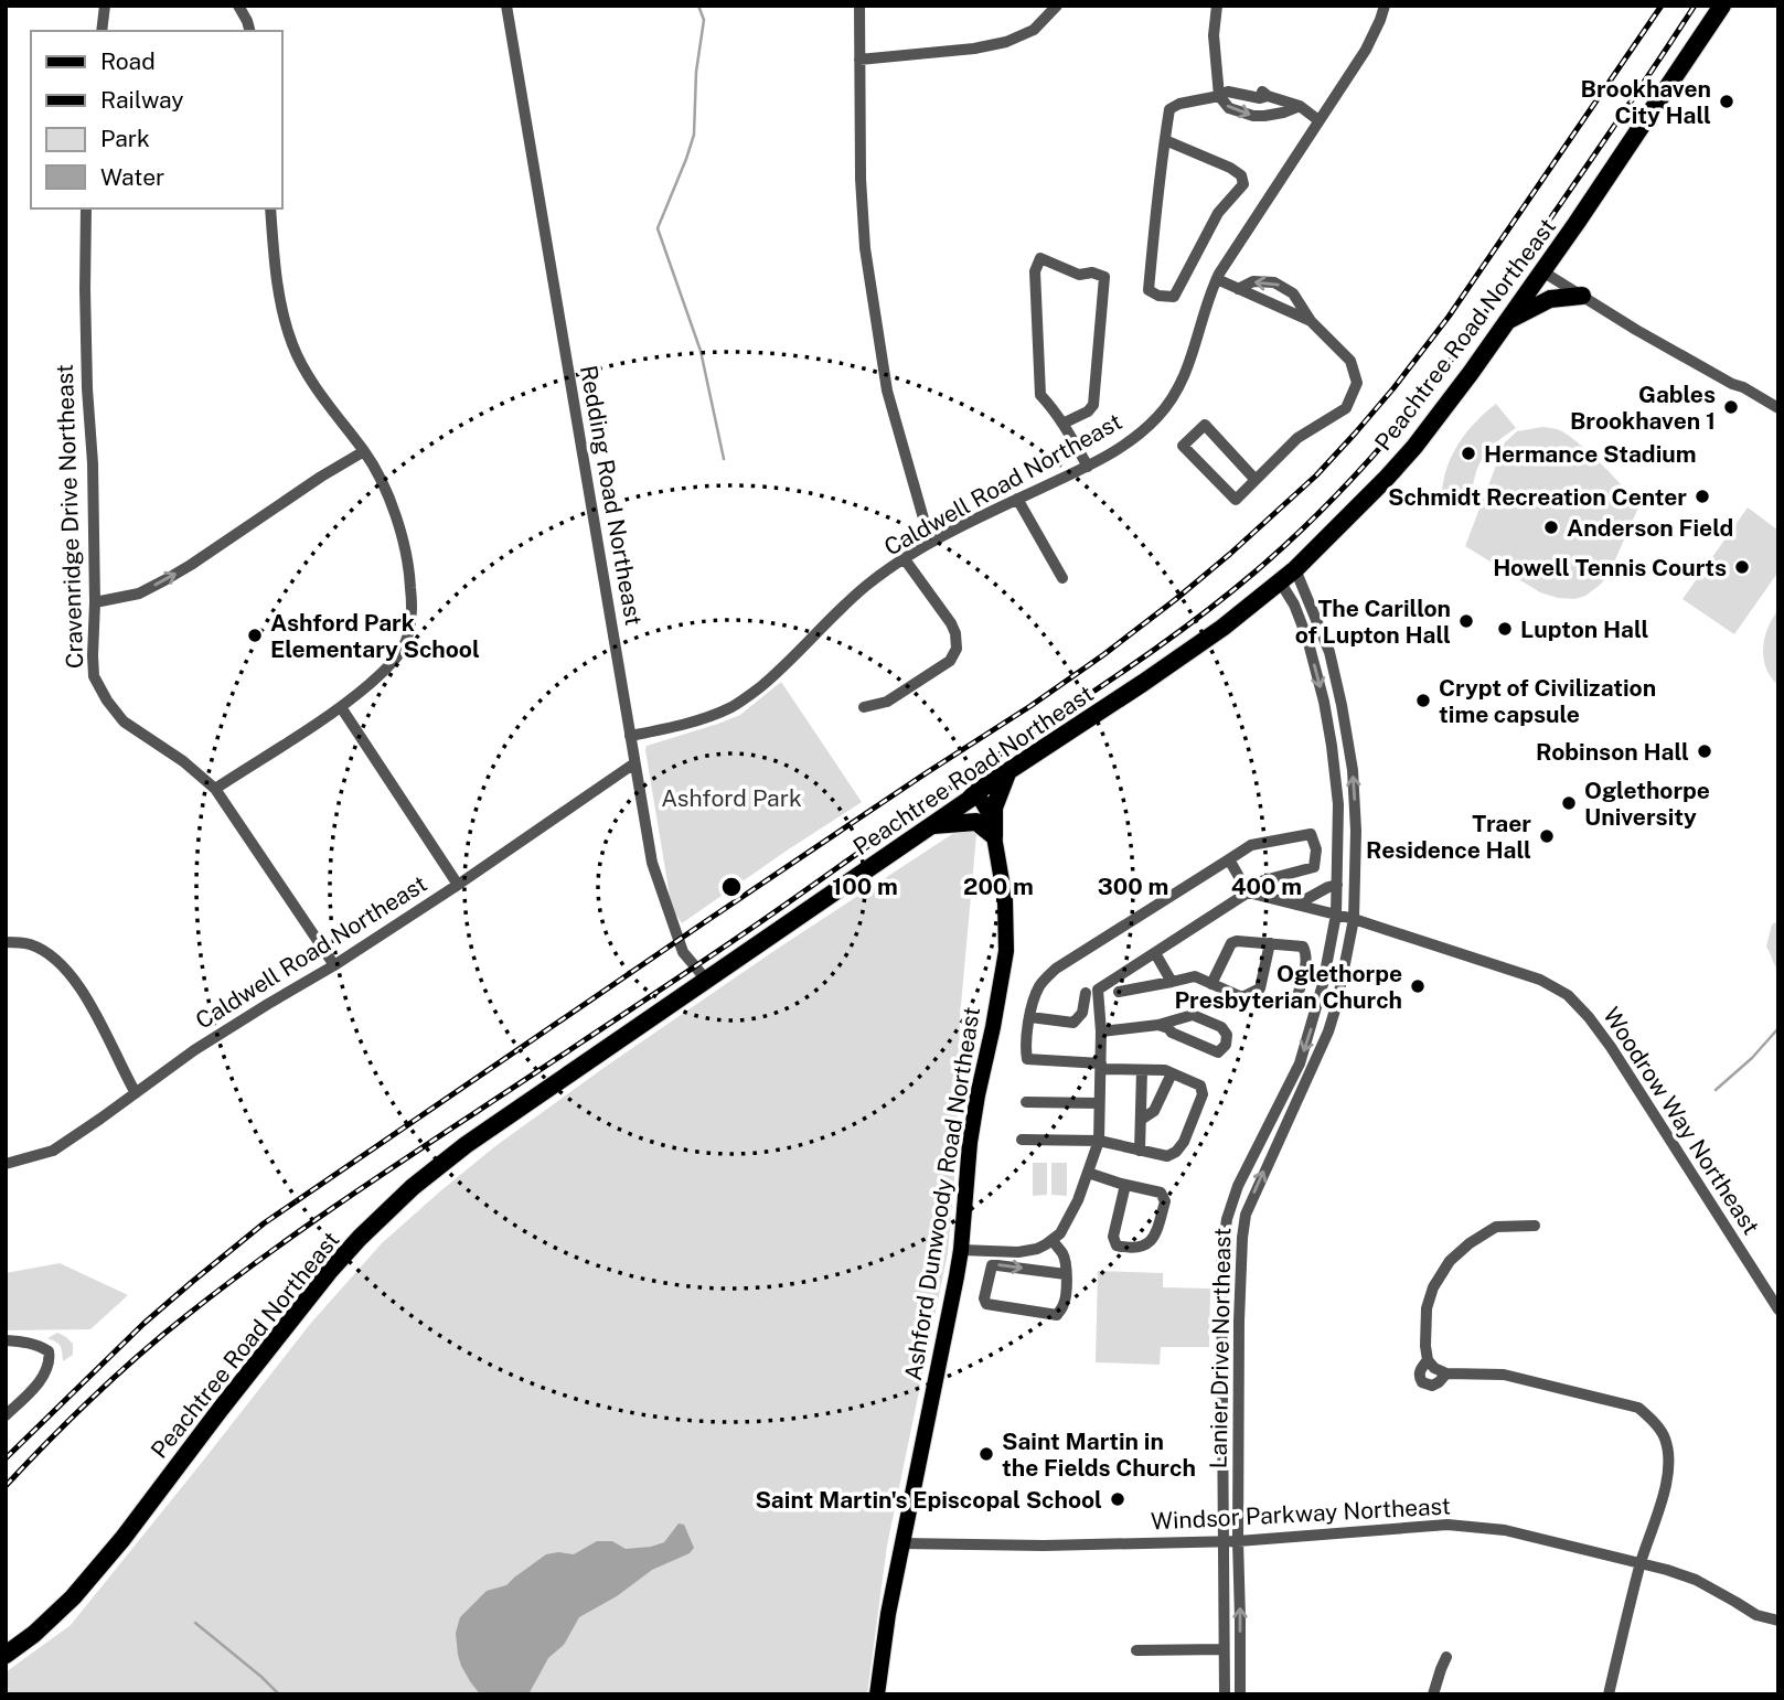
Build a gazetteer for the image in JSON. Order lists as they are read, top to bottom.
{
  "streets": {
    "highway": ["Peachtree Road Northeast"],
    "main road": ["Ashford Dunwoody Road Northeast"],
    "street": [
      "Caldwell Road Northeast",
      "Redding Road Northeast",
      "Cravenridge Drive Northeast",
      "Woodrow Way Northeast",
      "Lanier Drive Northeast",
      "Windsor Parkway Northeast"
    ]
  },
  "crossings": [
    ["Peachtree Road Northeast", "Redding Road Northeast"],
    ["Peachtree Road Northeast", "Ashford Dunwoody Road Northeast"],
    ["Peachtree Road Northeast", "Lanier Drive Northeast"],
    ["Caldwell Road Northeast", "Redding Road Northeast"],
    ["Caldwell Road Northeast", "Cravenridge Drive Northeast"],
    ["Woodrow Way Northeast", "Lanier Drive Northeast"],
    ["Ashford Dunwoody Road Northeast", "Windsor Parkway Northeast"],
    ["Lanier Drive Northeast", "Windsor Parkway Northeast"]
  ],
  "parks": ["Ashford Park"],
  "places": [
    "Brookhaven City Hall",
    "Gables Brookhaven 1",
    "Hermance Stadium",
    "Schmidt Recreation Center",
    "Anderson Field",
    "Howell Tennis Courts",
    "The Carillon of Lupton Hall",
    "Lupton Hall",
    "Ashford Park Elementary School",
    "Crypt of Civilization time capsule",
    "Robinson Hall",
    "Oglethorpe University",
    "Traer Residence Hall",
    "Oglethorpe Presbyterian Church",
    "Saint Martin in the Fields Church",
    "Saint Martin's Episcopal School"
  ],
  "legend": [
    "Road",
    "Railway",
    "Park",
    "Water"
  ],
  "rings": [
    "100 m",
    "200 m",
    "300 m",
    "400 m"
  ]
}
